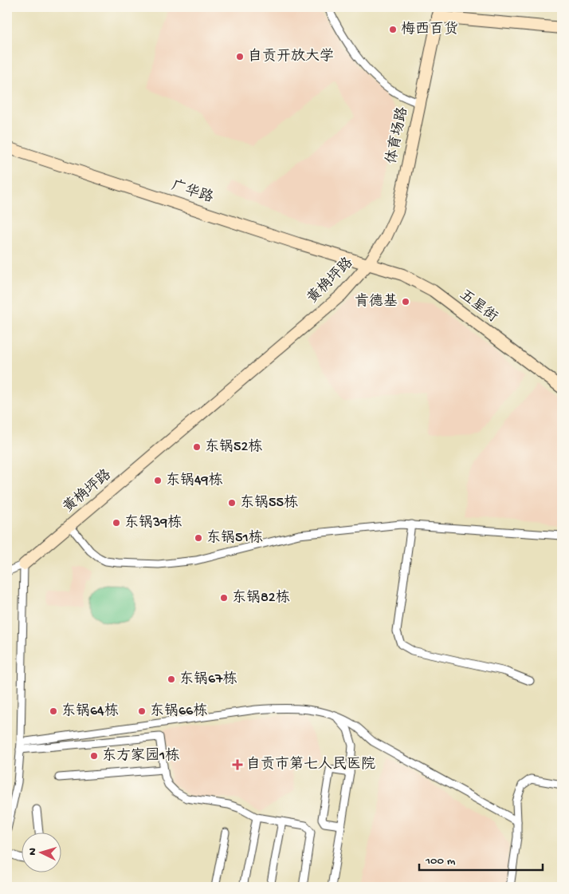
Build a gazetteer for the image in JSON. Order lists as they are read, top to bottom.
{
  "streets": {
    "main road": [
      "体育场路",
      "广华路",
      "黄桷坪路",
      "五星街"
    ]
  },
  "crossings": [
    ["体育场路", "广华路"],
    ["体育场路", "黄桷坪路"],
    ["体育场路", "五星街"],
    ["广华路", "黄桷坪路"],
    ["广华路", "五星街"],
    ["黄桷坪路", "五星街"]
  ],
  "places": {
    "other": [
      "梅西百货",
      "自贡开放大学",
      "肯德基",
      "东锅52栋",
      "东锅49栋",
      "东锅55栋",
      "东锅39栋",
      "东锅51栋",
      "东锅82栋",
      "东锅67栋",
      "东锅64栋",
      "东锅66栋",
      "东方家园1栋"
    ],
    "health": ["自贡市第七人民医院"]
  },
  "scale_bar": "100 m",
  "north": "left"
}
